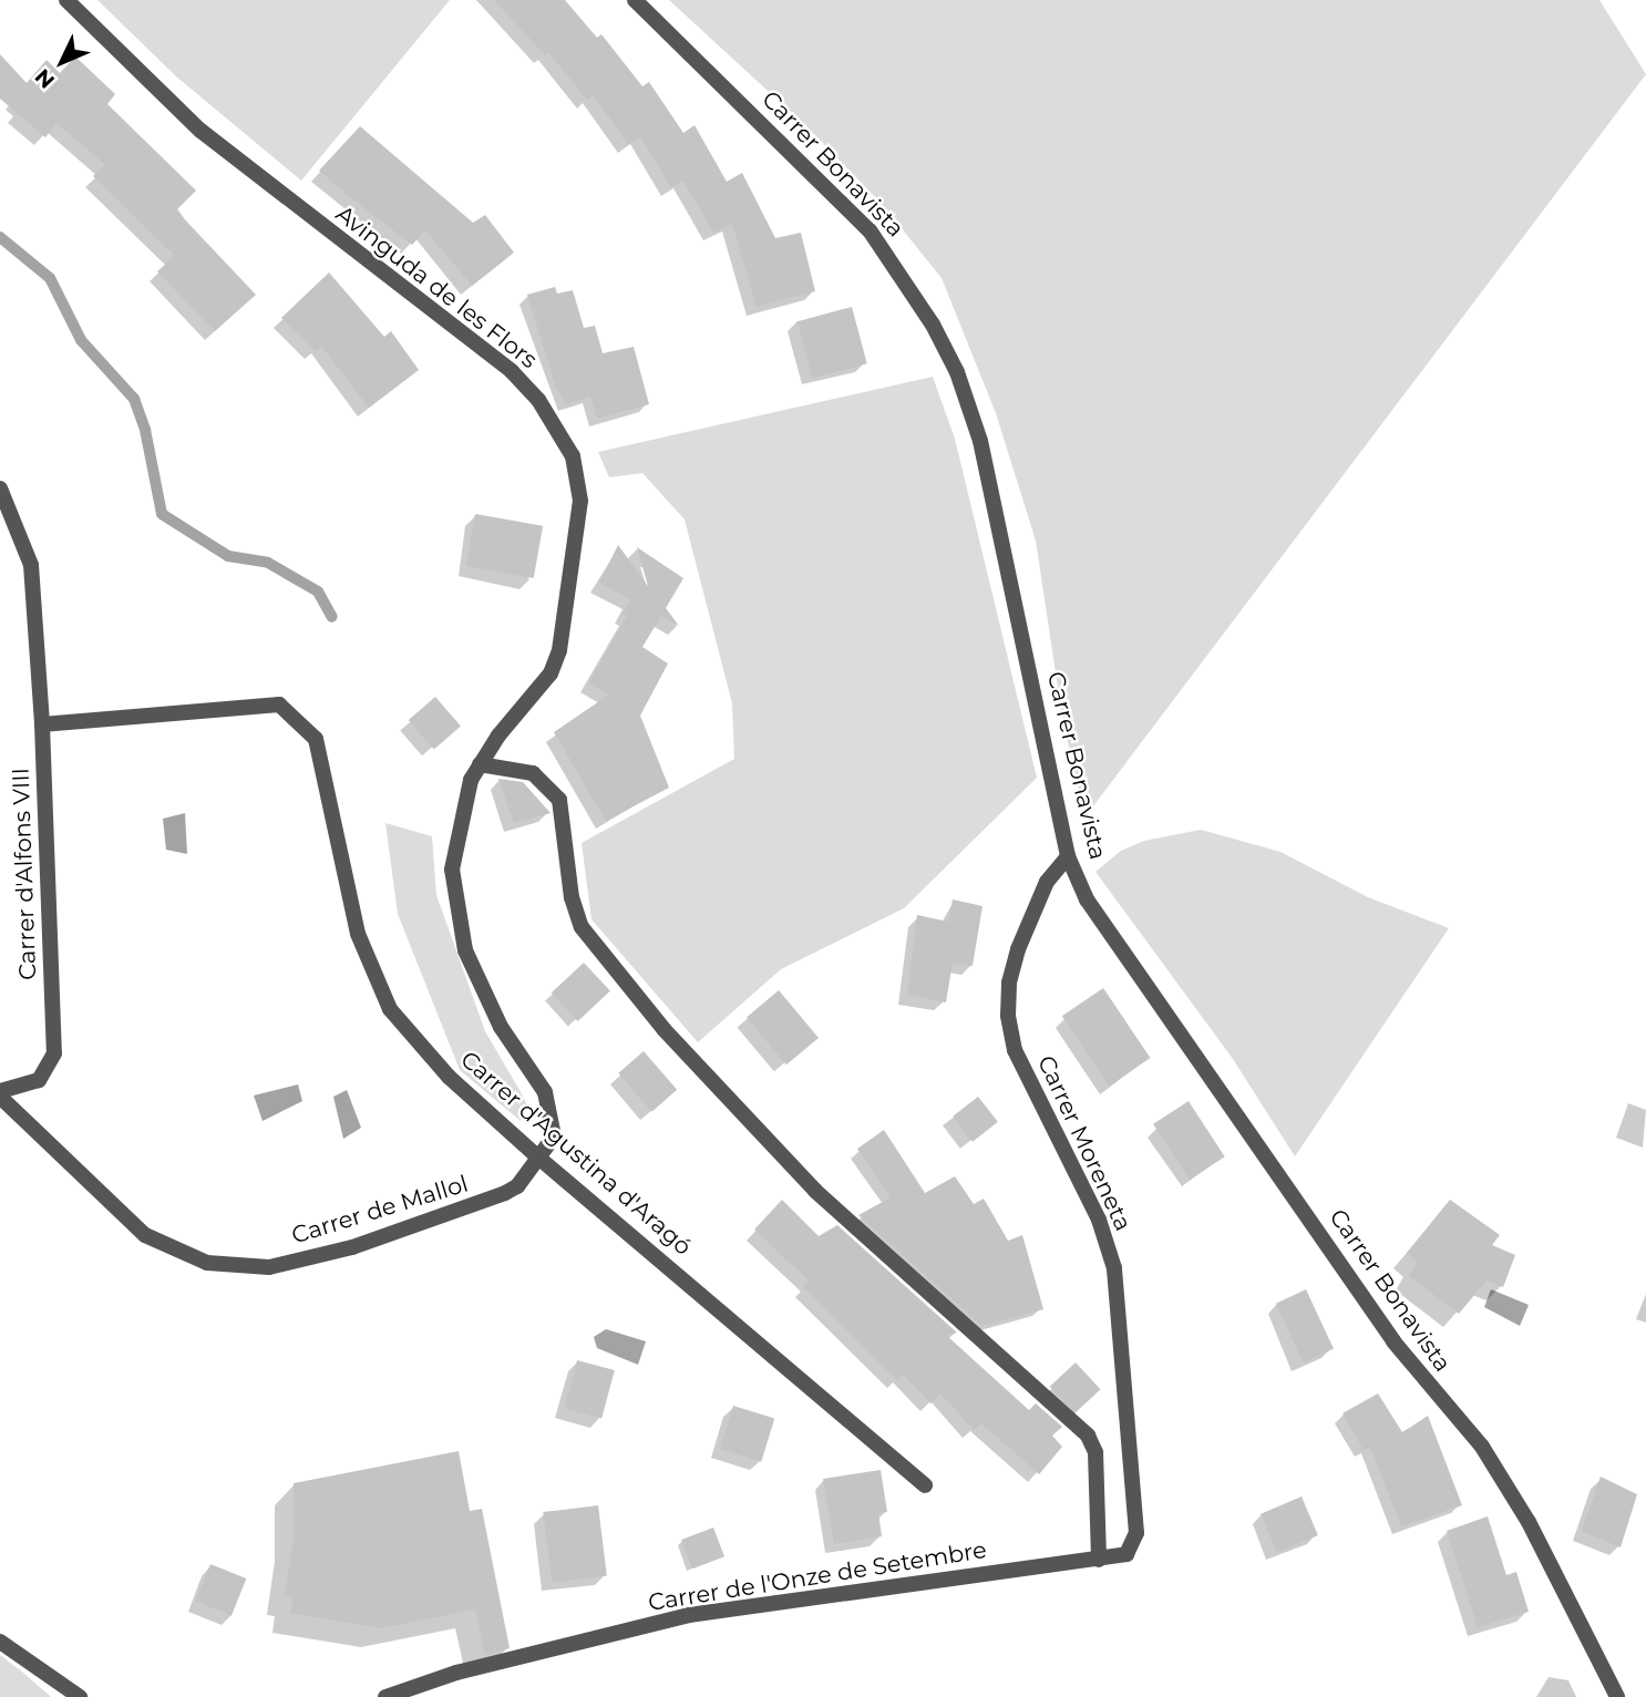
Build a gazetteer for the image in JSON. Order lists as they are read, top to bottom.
{
  "streets": {
    "street": [
      "Carrer Bonavista",
      "Avinguda de les Flors",
      "Carrer d'Alfons VIII",
      "Carrer Moreneta",
      "Carrer d'Agustina d'Aragó",
      "Carrer de Mallol",
      "Carrer de l'Onze de Setembre"
    ]
  },
  "crossings": [
    ["Carrer Bonavista", "Carrer Moreneta"],
    ["Avinguda de les Flors", "Carrer d'Agustina d'Aragó"],
    ["Avinguda de les Flors", "Carrer de Mallol"],
    ["Carrer d'Alfons VIII", "Carrer d'Agustina d'Aragó"],
    ["Carrer d'Alfons VIII", "Carrer de Mallol"],
    ["Carrer Moreneta", "Carrer de l'Onze de Setembre"],
    ["Carrer d'Agustina d'Aragó", "Carrer de Mallol"]
  ],
  "north": "bottom left"
}
